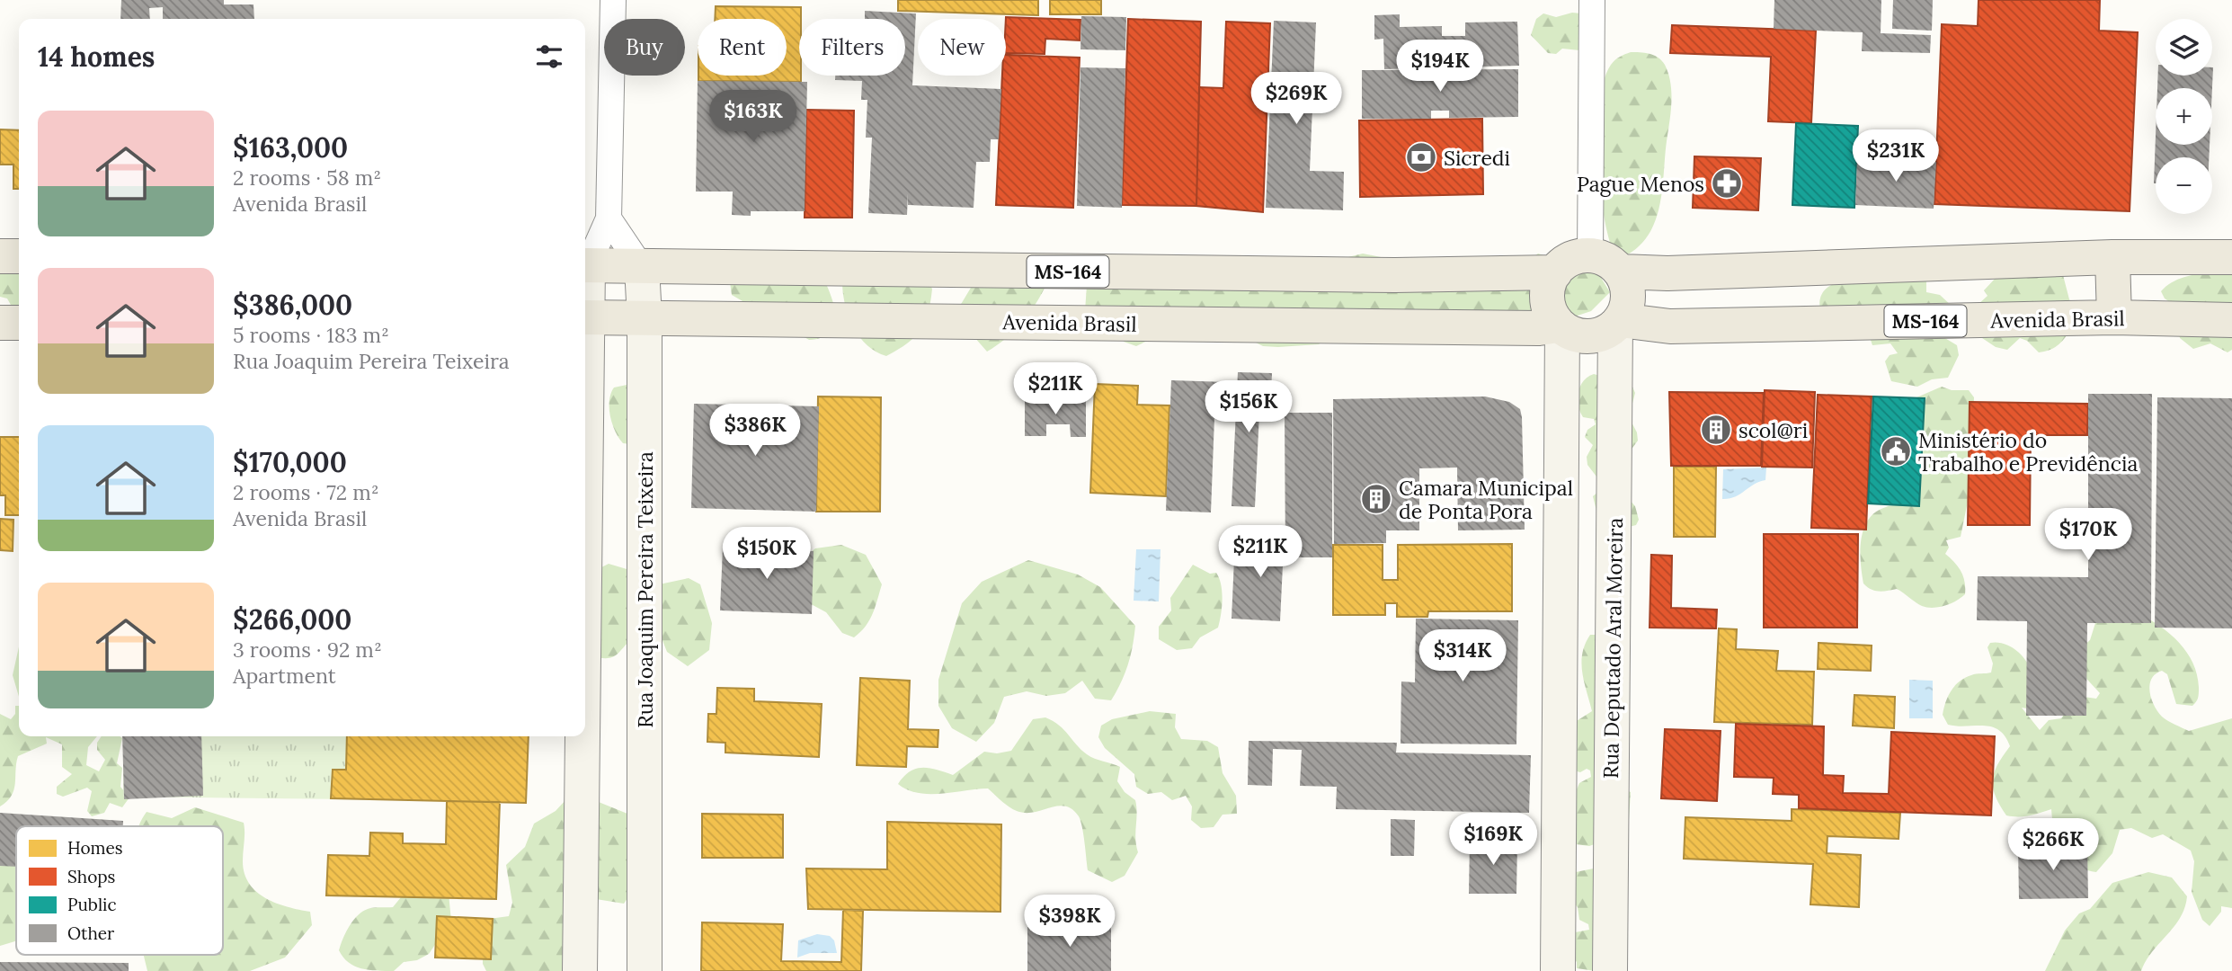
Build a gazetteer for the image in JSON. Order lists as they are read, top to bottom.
{
  "streets": {
    "main road": [
      "MS-164",
      "Avenida Brasil",
      "Rua Joaquim Pereira Teixeira",
      "Rua Deputado Aral Moreira"
    ]
  },
  "crossings": [
    ["MS-164", "Avenida Brasil"],
    ["MS-164", "Rua Joaquim Pereira Teixeira"],
    ["MS-164", "Rua Deputado Aral Moreira"],
    ["Avenida Brasil", "Rua Joaquim Pereira Teixeira"],
    ["Avenida Brasil", "Rua Deputado Aral Moreira"]
  ],
  "places": {
    "bank": ["Sicredi"],
    "pharmacy": ["Pague Menos"],
    "building": ["scol@ri", "Camara Municipal de Ponta Pora"],
    "public building": ["Ministério do Trabalho e Previdência"]
  },
  "legend": [
    "Homes",
    "Shops",
    "Public",
    "Other"
  ],
  "page": {
    "map_buttons": ["+", "−"],
    "chip": [
      "Buy",
      "Rent",
      "Filters",
      "New"
    ],
    "heading": "14 homes",
    "price": [
      "$194K",
      "$269K",
      "$163K",
      "$231K",
      "$211K",
      "$156K",
      "$386K",
      "$170K",
      "$211K",
      "$150K",
      "$314K",
      "$169K",
      "$266K",
      "$398K"
    ],
    "list": [
      {
        "name": "$163,000",
        "note": "2 rooms · 58 m² · Avenida Brasil"
      },
      {
        "name": "$386,000",
        "note": "5 rooms · 183 m² · Rua Joaquim Pereira Teixeira"
      },
      {
        "name": "$170,000",
        "note": "2 rooms · 72 m² · Avenida Brasil"
      },
      {
        "name": "$266,000",
        "note": "3 rooms · 92 m² · Apartment"
      }
    ]
  }
}
